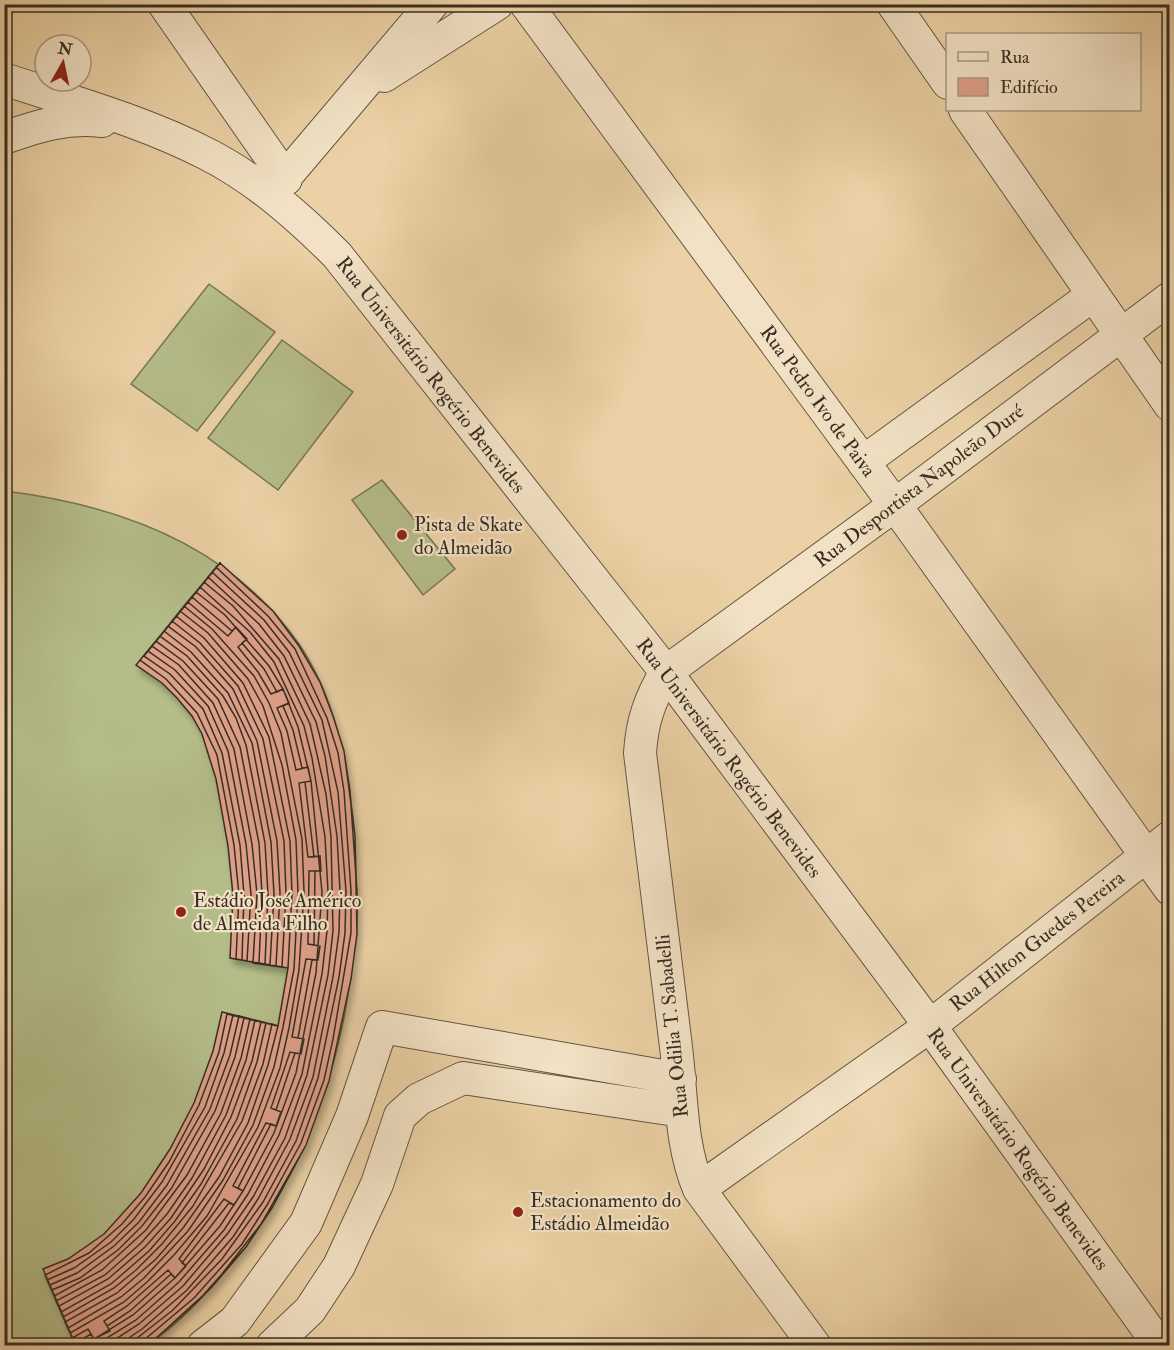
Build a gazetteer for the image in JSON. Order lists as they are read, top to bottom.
{
  "streets": {
    "street": [
      "Rua Universitário Rogério Benevides",
      "Rua Pedro Ivo de Paiva",
      "Rua Desportista Napoleão Duré",
      "Rua Hilton Guedes Pereira",
      "Rua Odilia T. Sabadelli"
    ]
  },
  "crossings": [
    ["Rua Universitário Rogério Benevides", "Rua Desportista Napoleão Duré"],
    ["Rua Universitário Rogério Benevides", "Rua Hilton Guedes Pereira"],
    ["Rua Universitário Rogério Benevides", "Rua Odilia T. Sabadelli"],
    ["Rua Pedro Ivo de Paiva", "Rua Desportista Napoleão Duré"],
    ["Rua Pedro Ivo de Paiva", "Rua Hilton Guedes Pereira"],
    ["Rua Desportista Napoleão Duré", "Rua Odilia T. Sabadelli"],
    ["Rua Hilton Guedes Pereira", "Rua Odilia T. Sabadelli"]
  ],
  "places": ["Pista de Skate do Almeidão", "Estádio José Américo de Almeida Filho", "Estacionamento do Estádio Almeidão"],
  "legend": ["Rua", "Edifício"],
  "north": "top"
}
